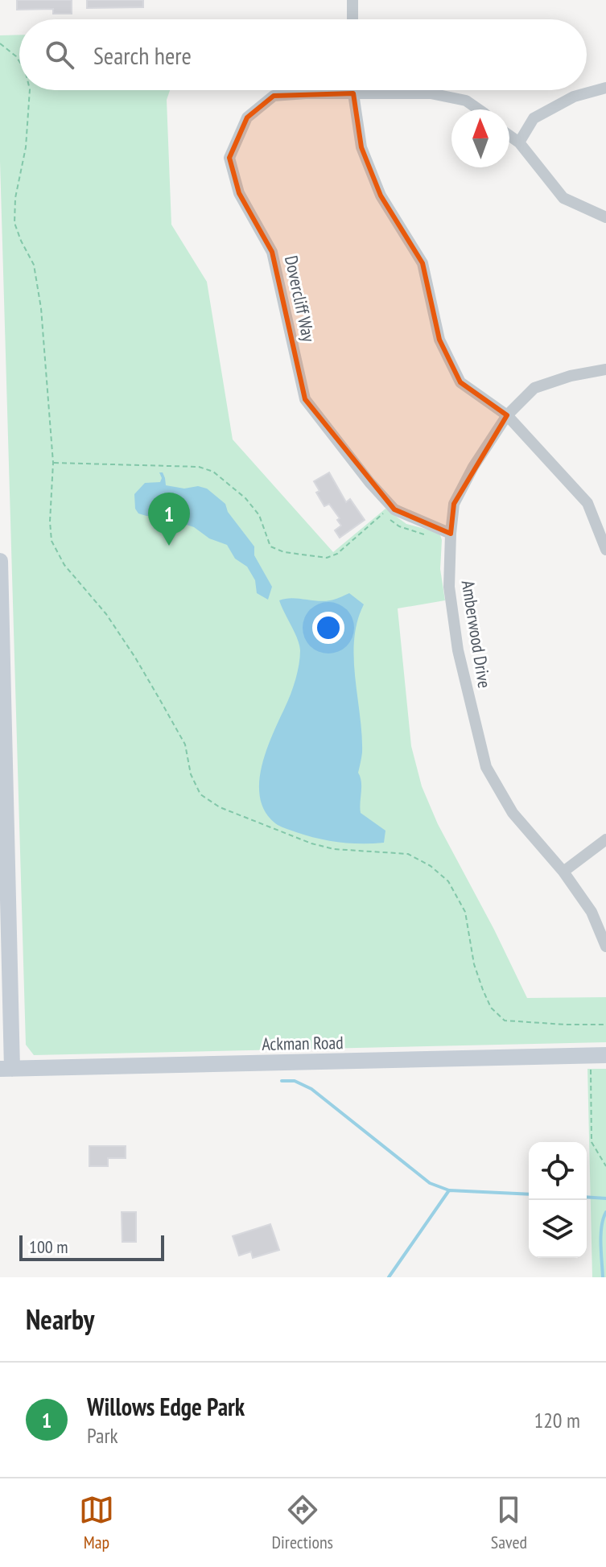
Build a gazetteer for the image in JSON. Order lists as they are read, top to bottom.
{
  "streets": {
    "street": ["Dovercliff Way", "Amberwood Drive", "Ackman Road"]
  },
  "crossings": [
    ["Dovercliff Way", "Amberwood Drive"]
  ],
  "scale_bar": "100 m",
  "north": "top",
  "page": {
    "search": "Search here",
    "pins": "1",
    "scale": "100 m",
    "heading": "Nearby",
    "list": [
      {
        "mark": "1",
        "name": "Willows Edge Park",
        "note": "Park",
        "value": "120 m"
      }
    ],
    "nav": ["Map", "Directions", "Saved"]
  }
}
